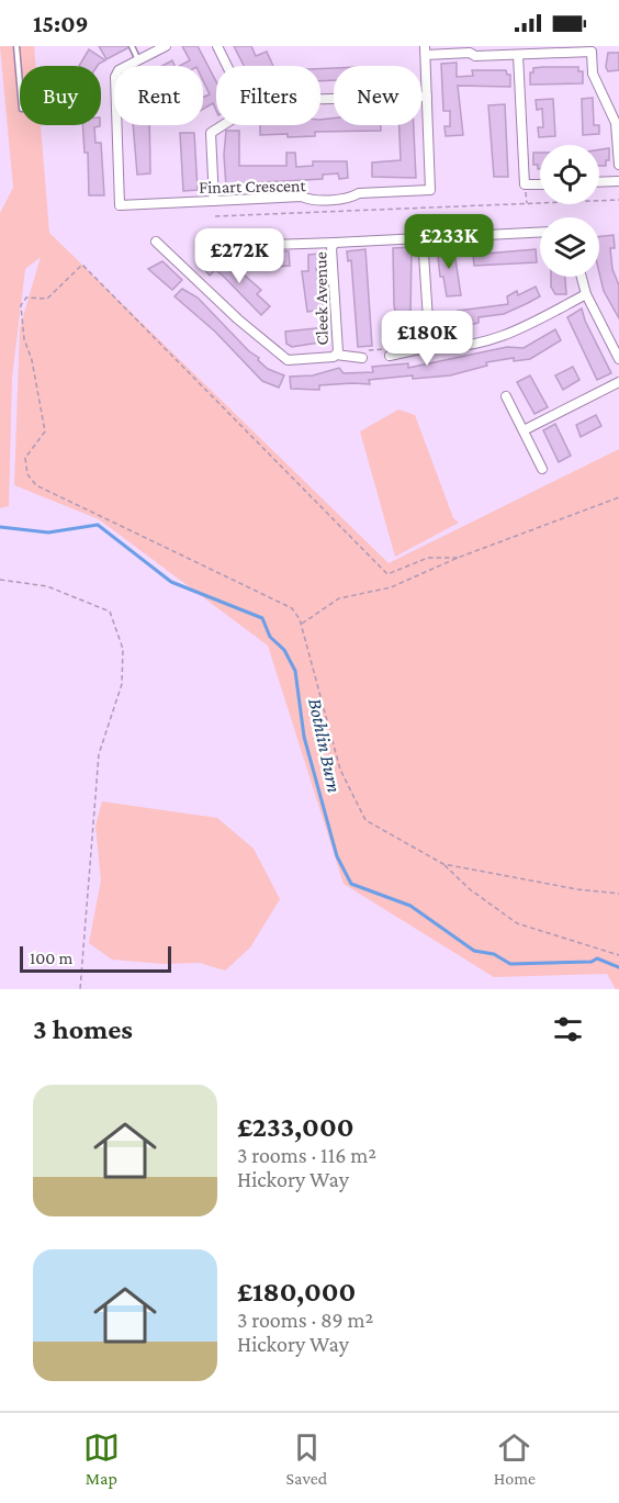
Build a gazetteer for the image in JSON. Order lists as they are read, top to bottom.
{
  "streets": {
    "street": ["Finart Crescent", "Cleek Avenue"]
  },
  "water": ["Bothlin Burn"],
  "scale_bar": "100 m",
  "page": {
    "status": "15:09",
    "chip": [
      "Buy",
      "Rent",
      "Filters",
      "New"
    ],
    "price": ["£233K", "£272K", "£180K"],
    "scale": "100 m",
    "heading": "3 homes",
    "list": [
      {
        "name": "£233,000",
        "note": "3 rooms · 116 m² · Hickory Way"
      },
      {
        "name": "£180,000",
        "note": "3 rooms · 89 m² · Hickory Way"
      }
    ],
    "tabs": ["Map", "Saved", "Home"]
  }
}
